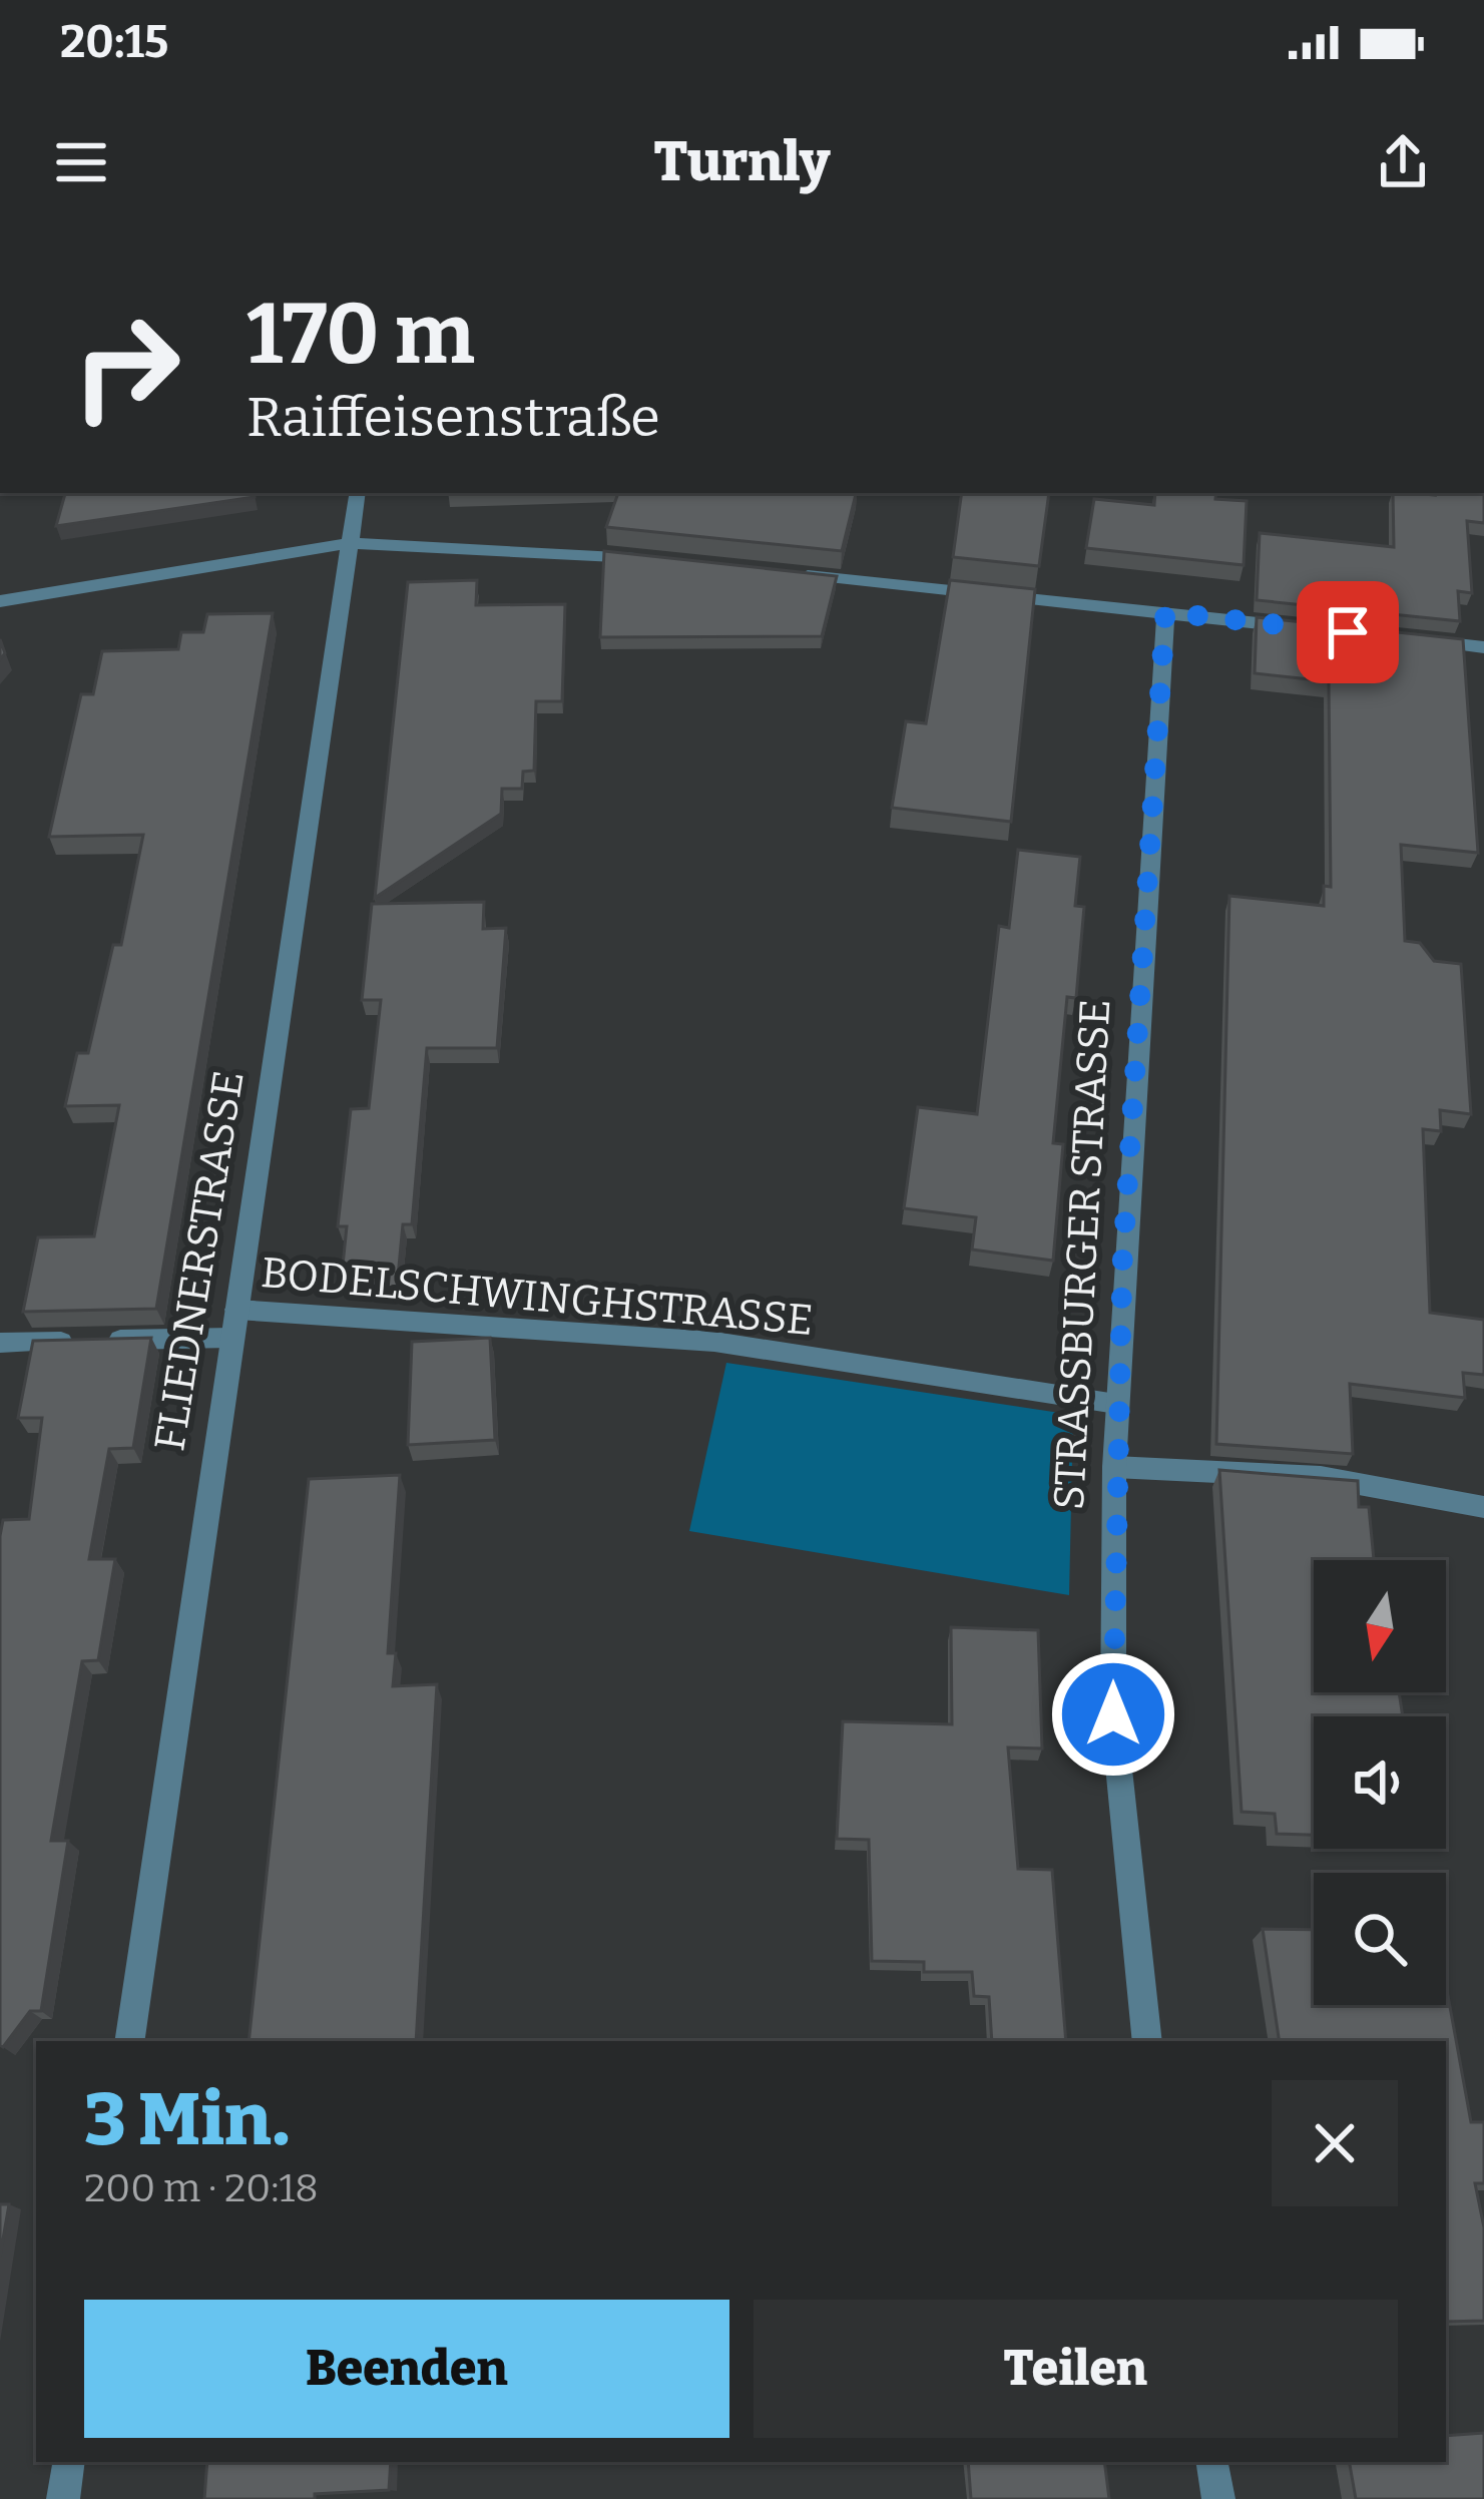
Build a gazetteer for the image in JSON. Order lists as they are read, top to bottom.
{
  "streets": {
    "street": ["STRASSBURGER STRASSE", "FLIEDNERSTRASSE", "BODELSCHWINGHSTRASSE"]
  },
  "crossings": [
    ["STRASSBURGER STRASSE", "BODELSCHWINGHSTRASSE"],
    ["FLIEDNERSTRASSE", "BODELSCHWINGHSTRASSE"]
  ],
  "north": "bottom",
  "page": {
    "status": "20:15",
    "header": "Turnly",
    "turn": ["170 m", "Raiffeisenstraße"],
    "heading": ["3 Min.", "200 m · 20:18"],
    "buttons": ["Beenden", "Teilen"]
  }
}
